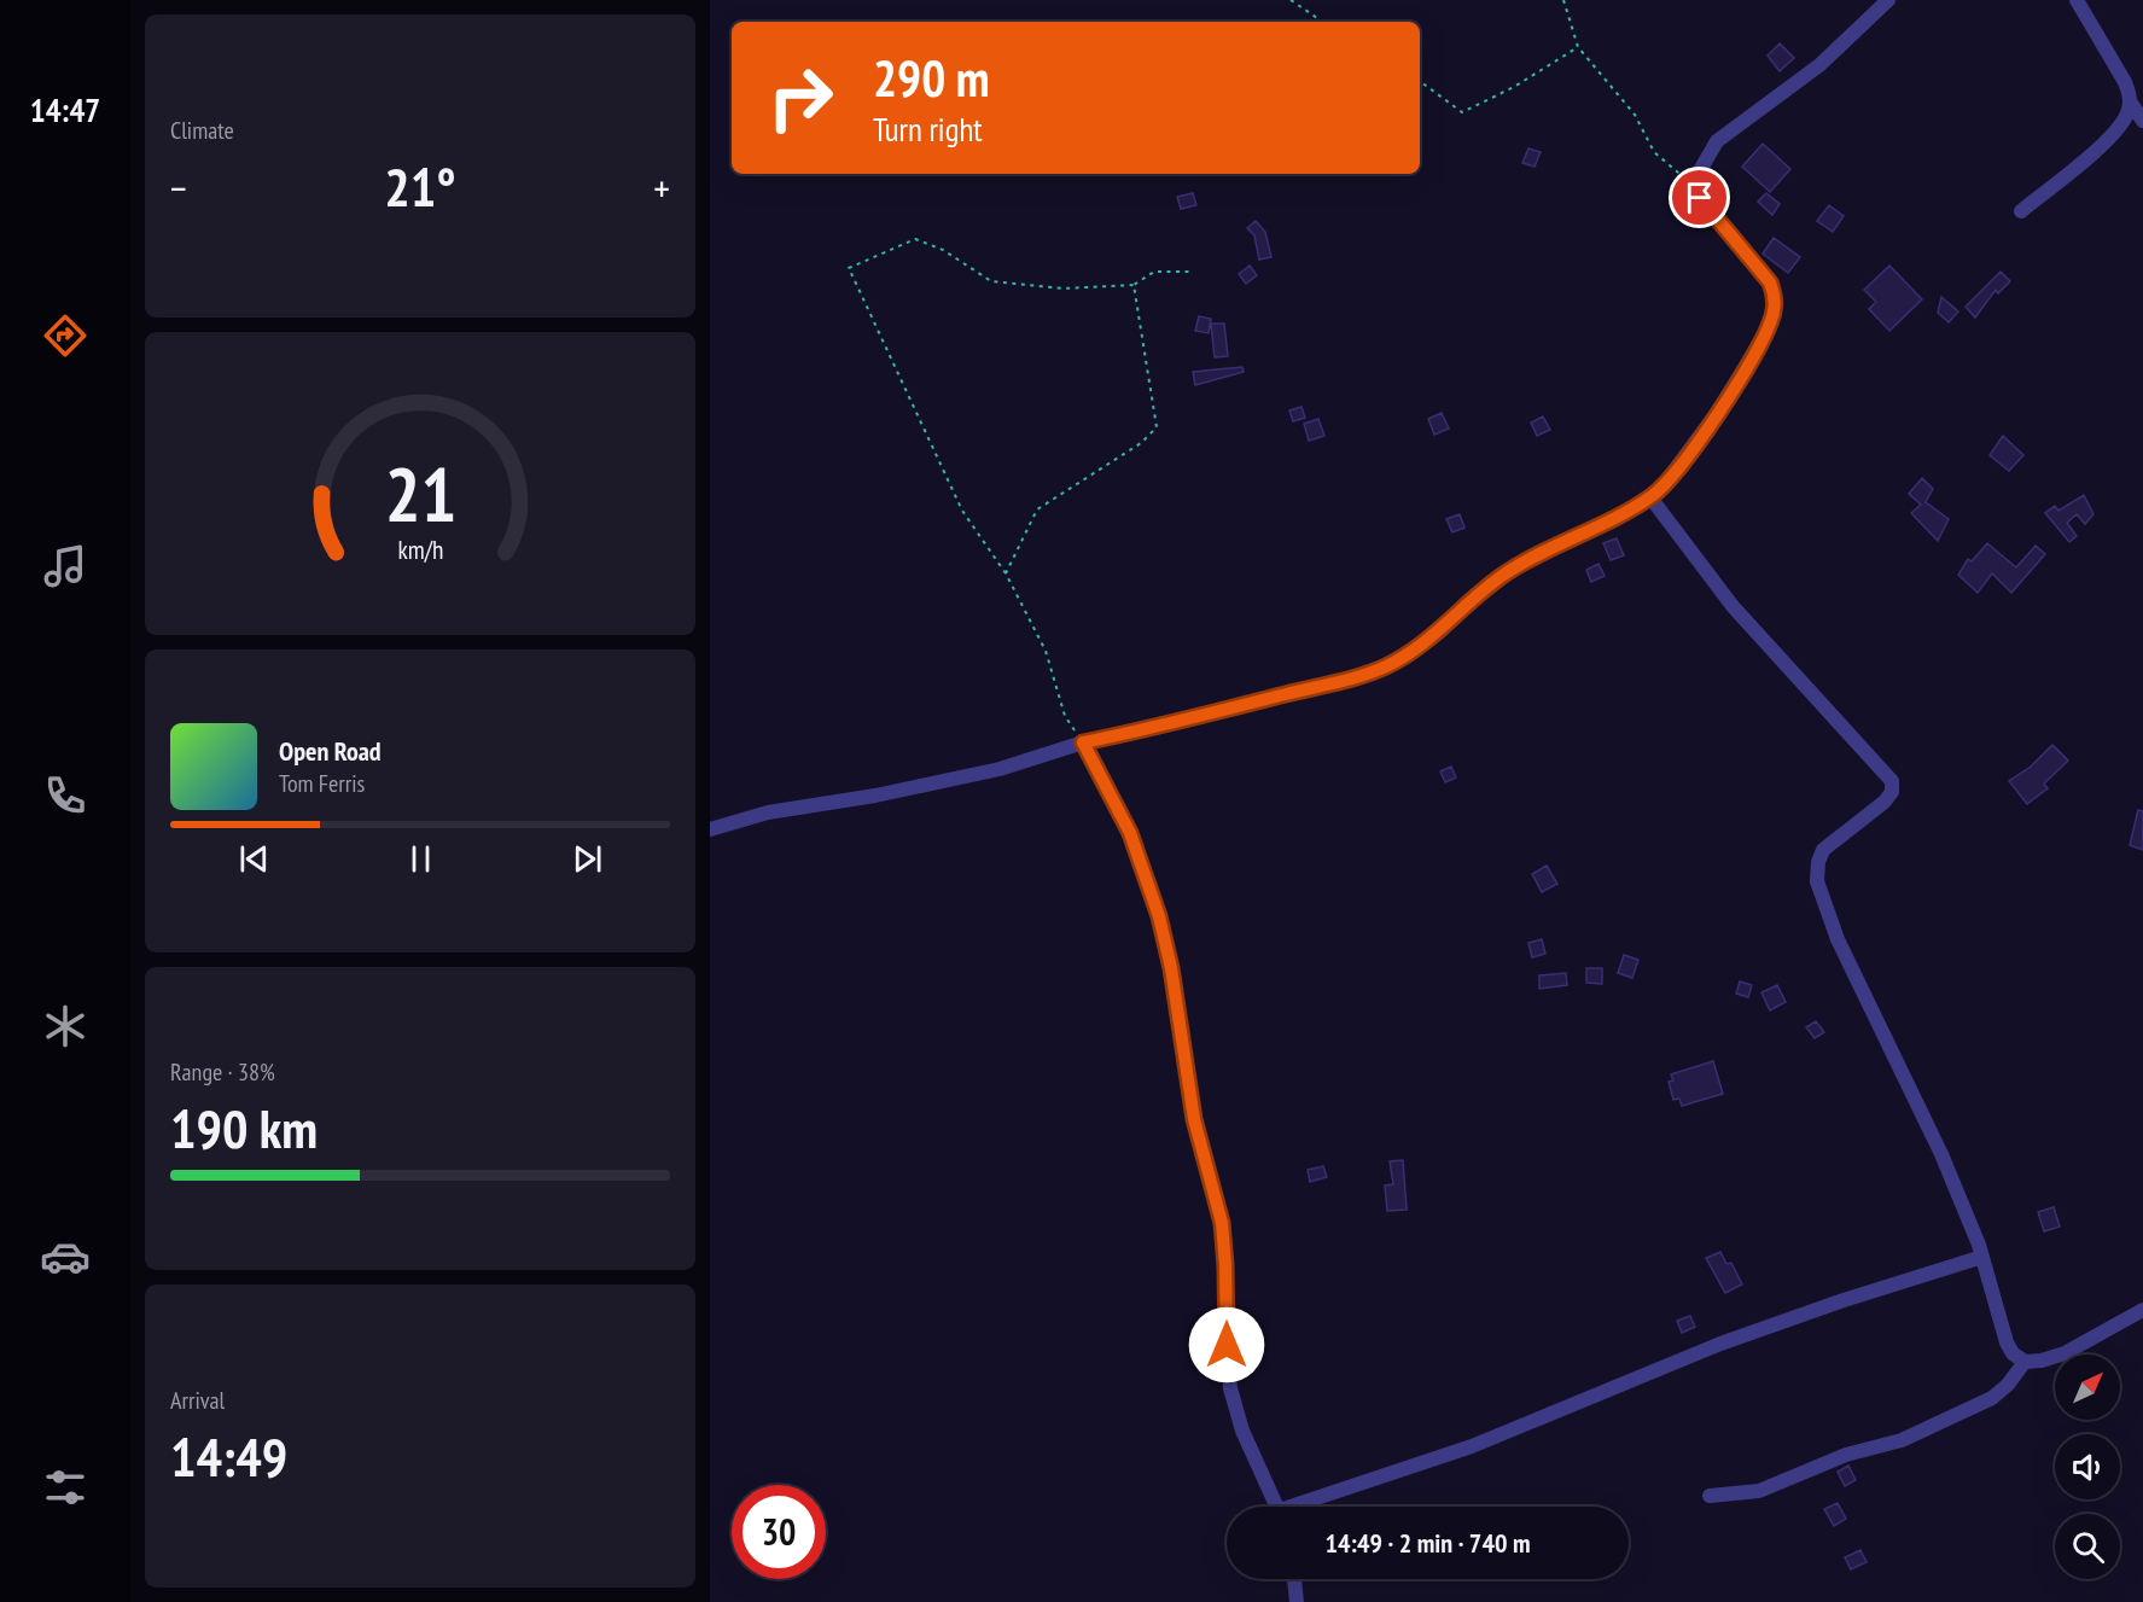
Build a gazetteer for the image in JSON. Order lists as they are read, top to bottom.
{
  "north": "top right",
  "page": {
    "tabs": "14:47",
    "tile": [
      "Climate",
      ["Range · 38%", "190 km"],
      ["Arrival", "14:49"]
    ],
    "turn": ["290 m", "Turn right"],
    "heat": ["−", "21°", "+"],
    "song": ["Open Road", "Tom Ferris"],
    "limit": "30",
    "trip": "14:49 · 2 min · 740 m",
    "gauge": ["21", "km/h"]
  }
}
